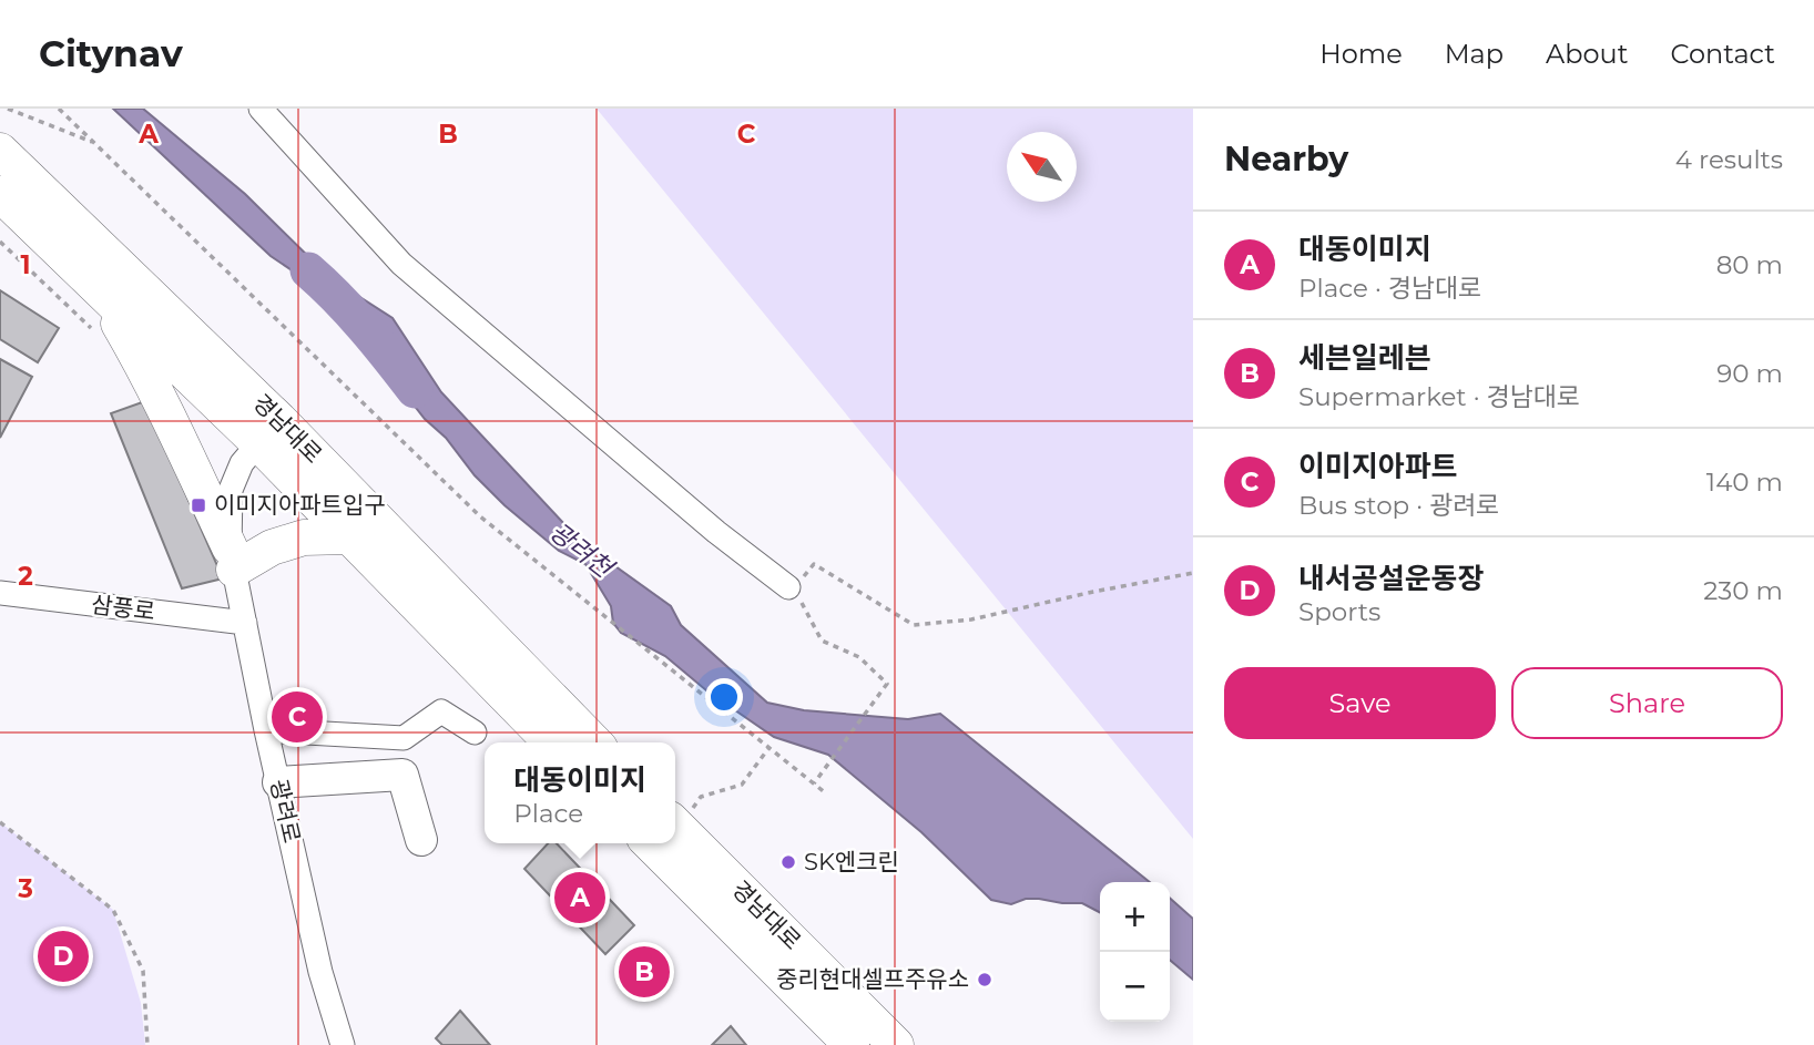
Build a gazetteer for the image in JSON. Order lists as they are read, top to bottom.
{
  "streets": {
    "highway": ["경남대로"],
    "street": ["삼풍로", "광려로"]
  },
  "crossings": [
    ["경남대로", "광려로"],
    ["삼풍로", "광려로"]
  ],
  "water": ["광려천"],
  "places": {
    "transit": ["이미지아파트입구"],
    "other": ["SK엔크린", "중리현대셀프주유소"]
  },
  "north": "top left",
  "page": {
    "header": "Citynav",
    "nav": [
      "Home",
      "Map",
      "About",
      "Contact"
    ],
    "heading": ["Nearby", "4 results"],
    "list": [
      {
        "mark": "A",
        "name": "대동이미지",
        "note": "Place · 경남대로",
        "value": "80 m"
      },
      {
        "mark": "B",
        "name": "세븐일레븐",
        "note": "Supermarket · 경남대로",
        "value": "90 m"
      },
      {
        "mark": "C",
        "name": "이미지아파트",
        "note": "Bus stop · 광려로",
        "value": "140 m"
      },
      {
        "mark": "D",
        "name": "내서공설운동장",
        "note": "Sports",
        "value": "230 m"
      }
    ],
    "buttons": ["Save", "Share"],
    "pins": [
      "C",
      "A",
      "D",
      "B"
    ],
    "popup": ["대동이미지", "Place"],
    "map_buttons": ["+", "−"]
  },
  "grid": {
    "columns": ["A", "B", "C"],
    "rows": ["1", "2", "3"]
  }
}
